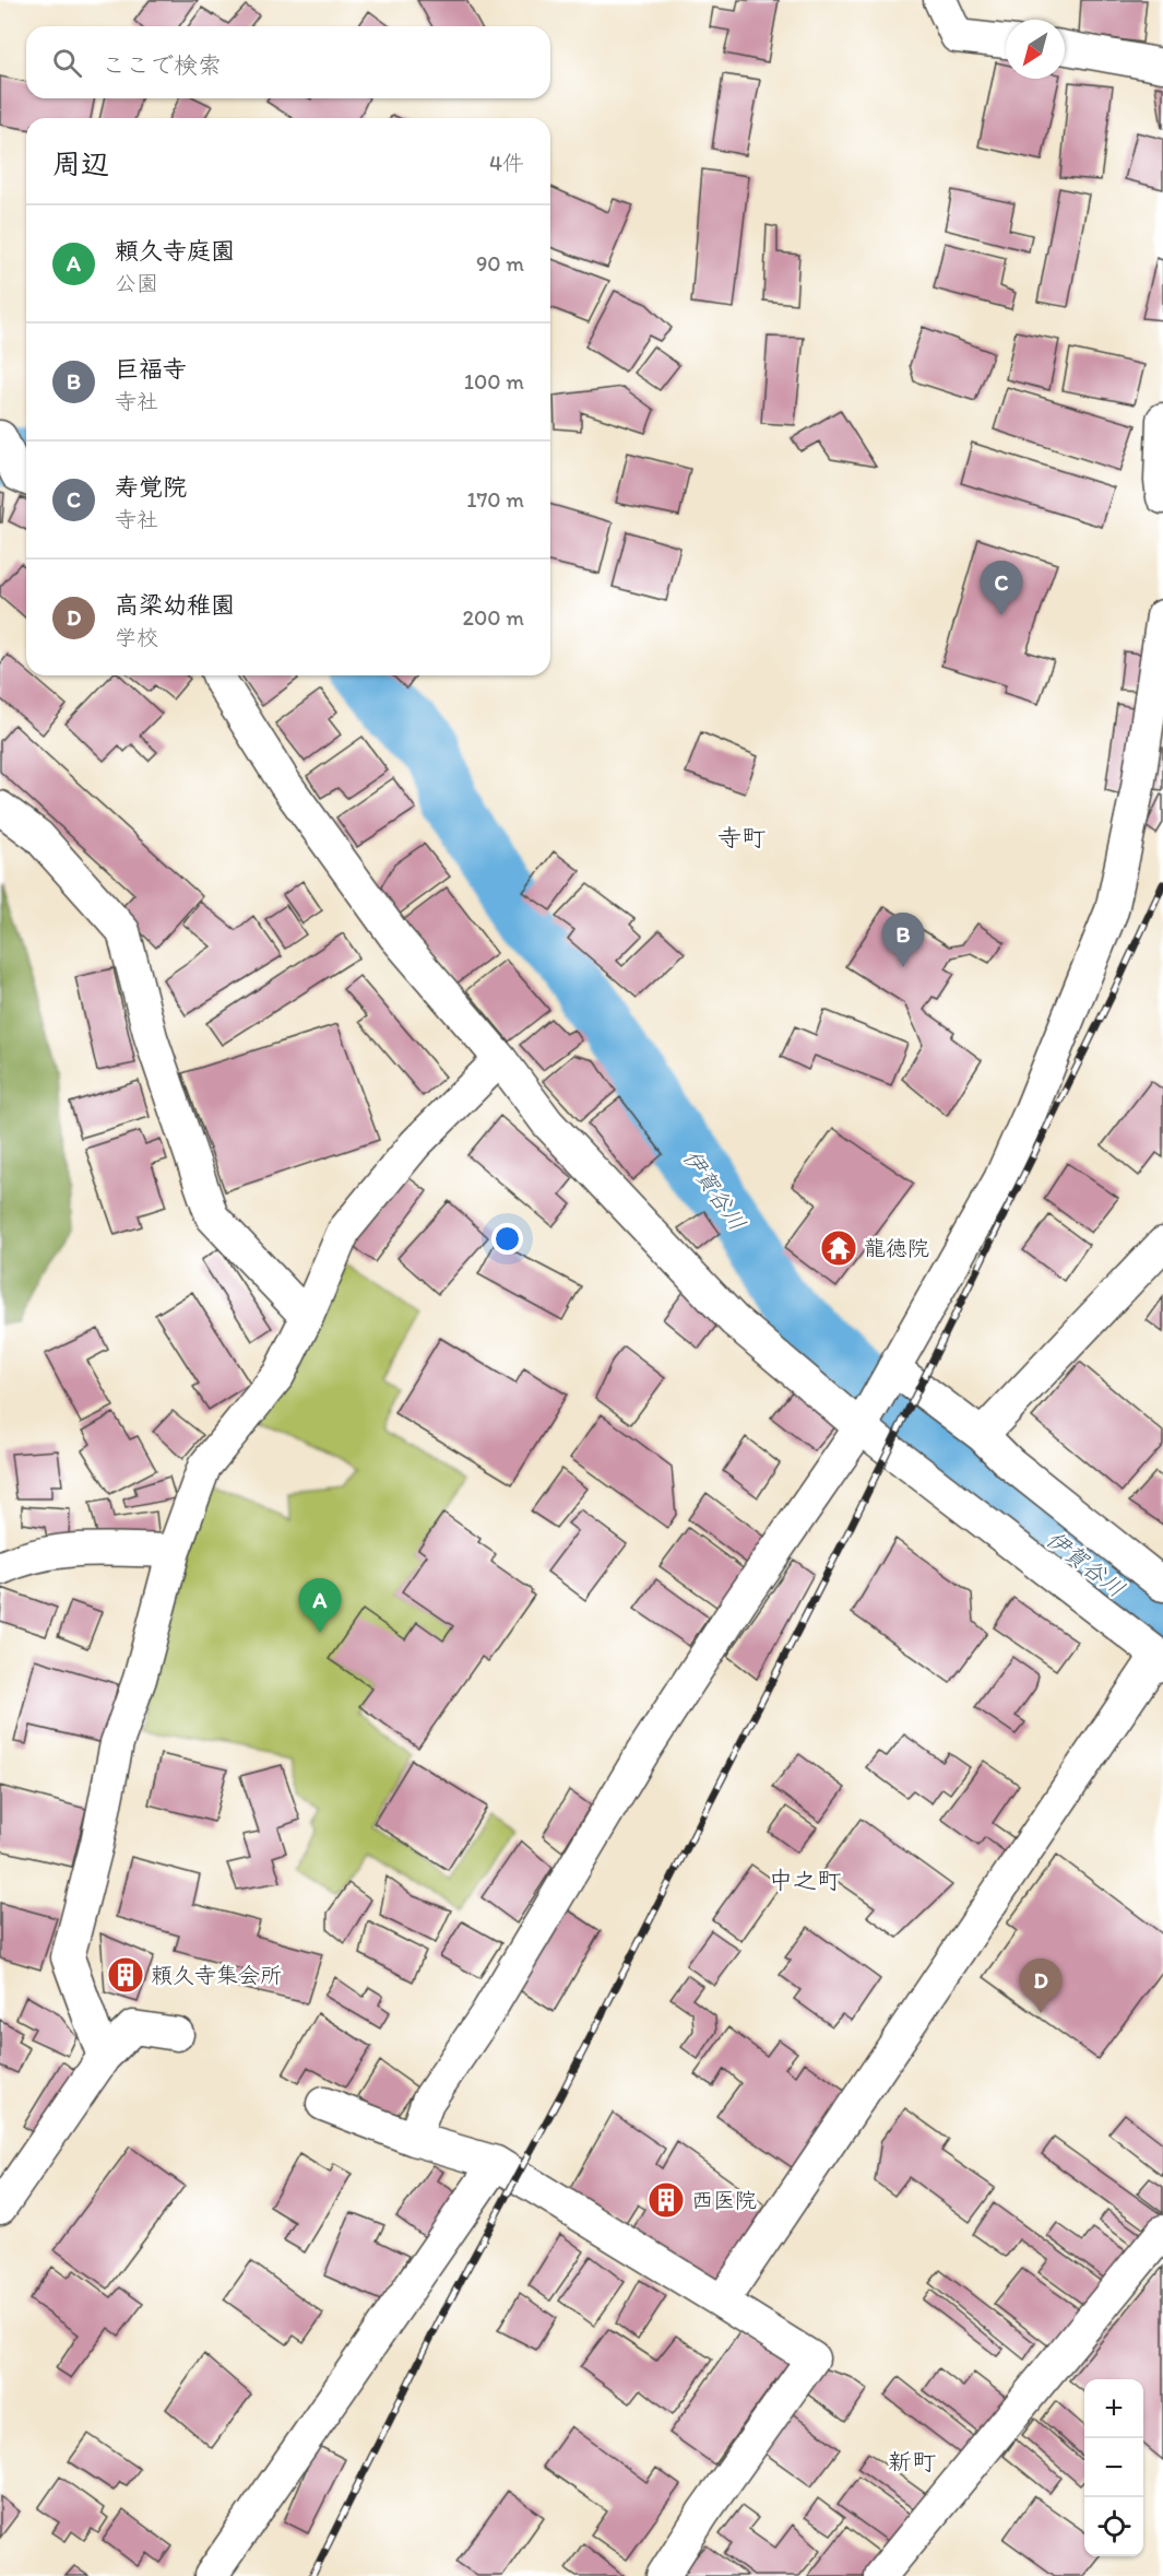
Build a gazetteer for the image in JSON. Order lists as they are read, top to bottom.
{
  "districts": ["寺町", "中之町", "新町"],
  "water": ["伊賀谷川"],
  "places": {
    "temple": ["龍徳院"],
    "building": ["頼久寺集会所", "西医院"]
  },
  "north": "bottom left",
  "page": {
    "search": "ここで検索",
    "heading": ["周辺", "4件"],
    "list": [
      {
        "mark": "A",
        "name": "頼久寺庭園",
        "note": "公園",
        "value": "90 m"
      },
      {
        "mark": "B",
        "name": "巨福寺",
        "note": "寺社",
        "value": "100 m"
      },
      {
        "mark": "C",
        "name": "寿覚院",
        "note": "寺社",
        "value": "170 m"
      },
      {
        "mark": "D",
        "name": "高梁幼稚園",
        "note": "学校",
        "value": "200 m"
      }
    ],
    "pins": [
      "C",
      "B",
      "A",
      "D"
    ],
    "map_buttons": ["+", "−"]
  }
}
